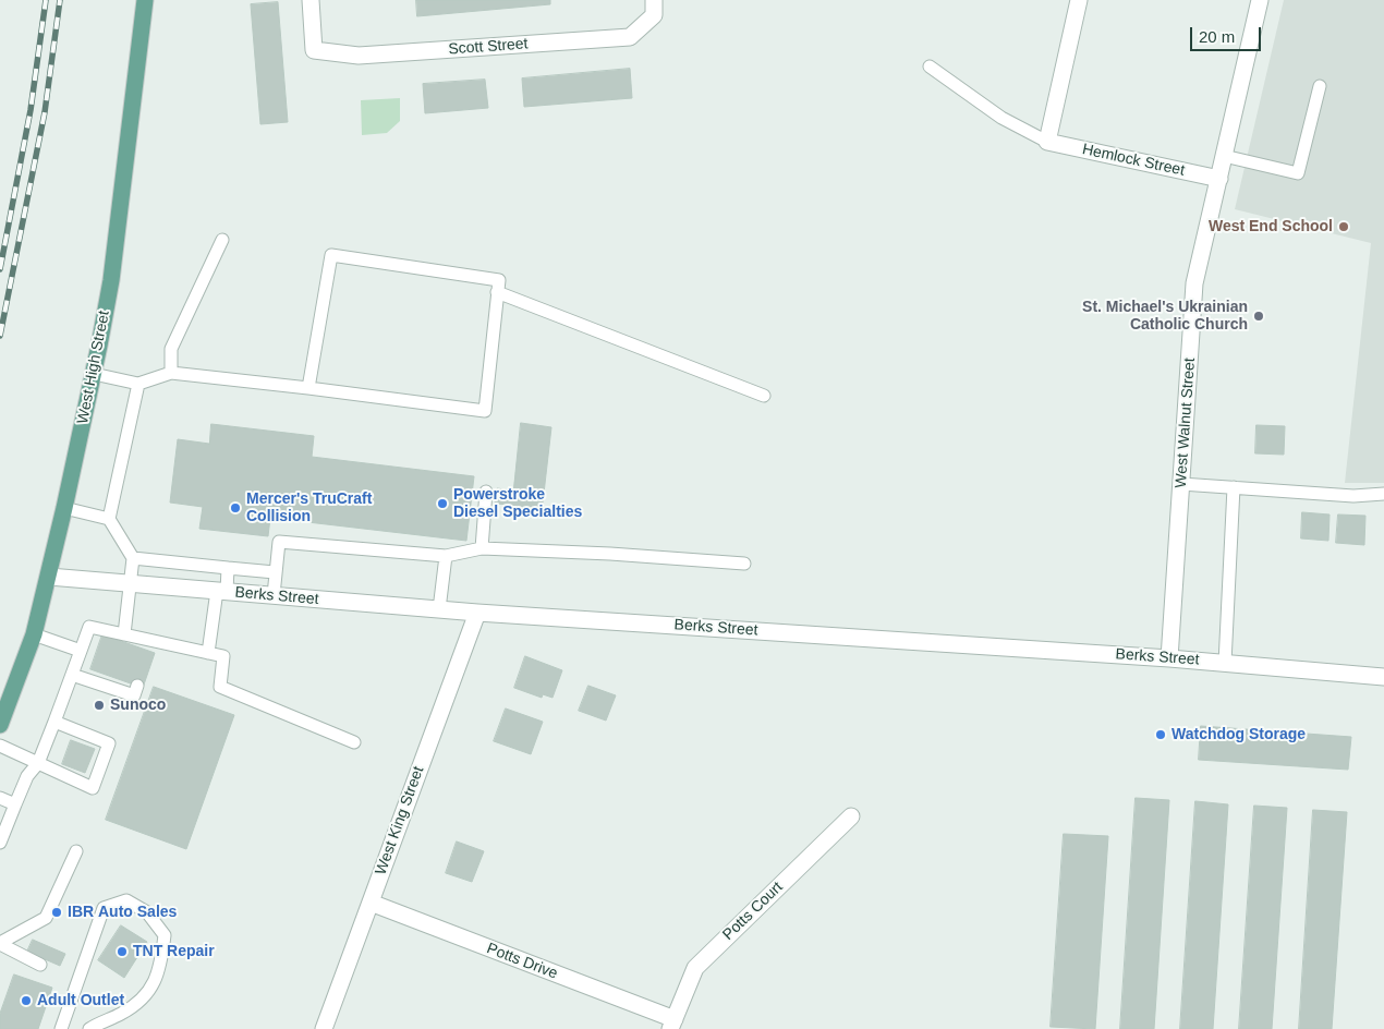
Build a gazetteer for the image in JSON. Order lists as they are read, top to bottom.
{
  "streets": {
    "main road": ["West High Street"],
    "street": [
      "Scott Street",
      "Hemlock Street",
      "West Walnut Street",
      "Berks Street",
      "West King Street",
      "Potts Court",
      "Potts Drive"
    ]
  },
  "crossings": [
    ["Hemlock Street", "West Walnut Street"],
    ["West High Street", "Berks Street"],
    ["West Walnut Street", "Berks Street"],
    ["Berks Street", "West King Street"],
    ["West King Street", "Potts Drive"],
    ["Potts Court", "Potts Drive"]
  ],
  "places": [
    "West End School",
    "St. Michael's Ukrainian Catholic Church",
    "Powerstroke Diesel Specialties",
    "Mercer's TruCraft Collision",
    "Sunoco",
    "Watchdog Storage",
    "IBR Auto Sales",
    "TNT Repair",
    "Adult Outlet"
  ],
  "scale_bar": "20 m"
}
